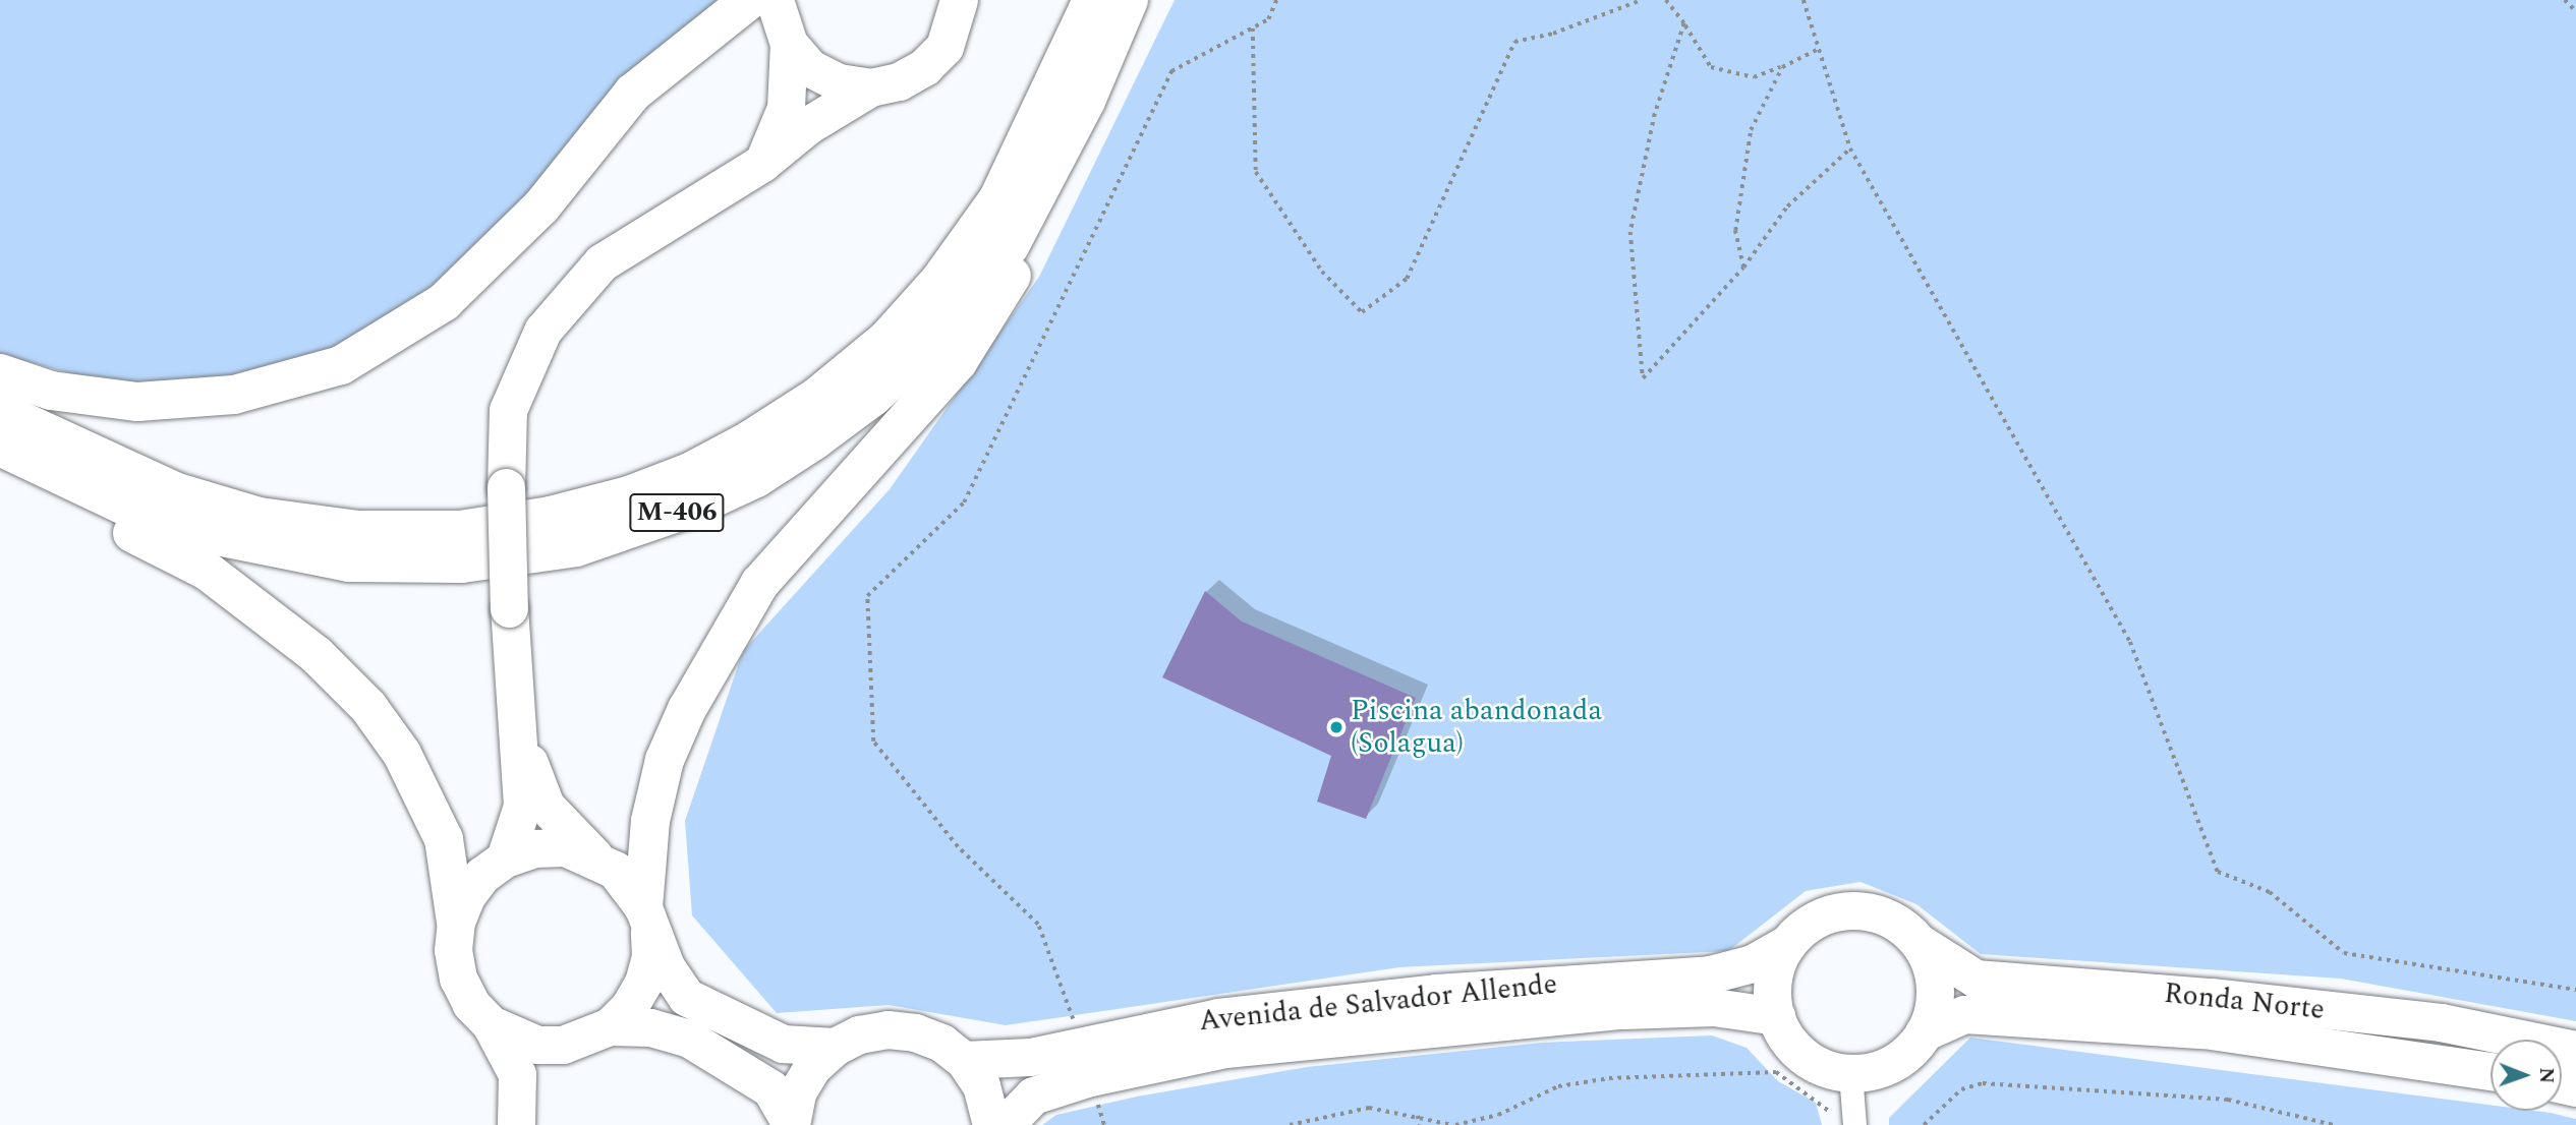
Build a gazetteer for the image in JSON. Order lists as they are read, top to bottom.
{
  "streets": {
    "highway": ["M-406"],
    "main road": ["Ronda Norte", "Avenida de Salvador Allende"]
  },
  "crossings": [
    ["Ronda Norte", "Avenida de Salvador Allende"]
  ],
  "places": ["Piscina abandonada (Solagua)"],
  "north": "right"
}
